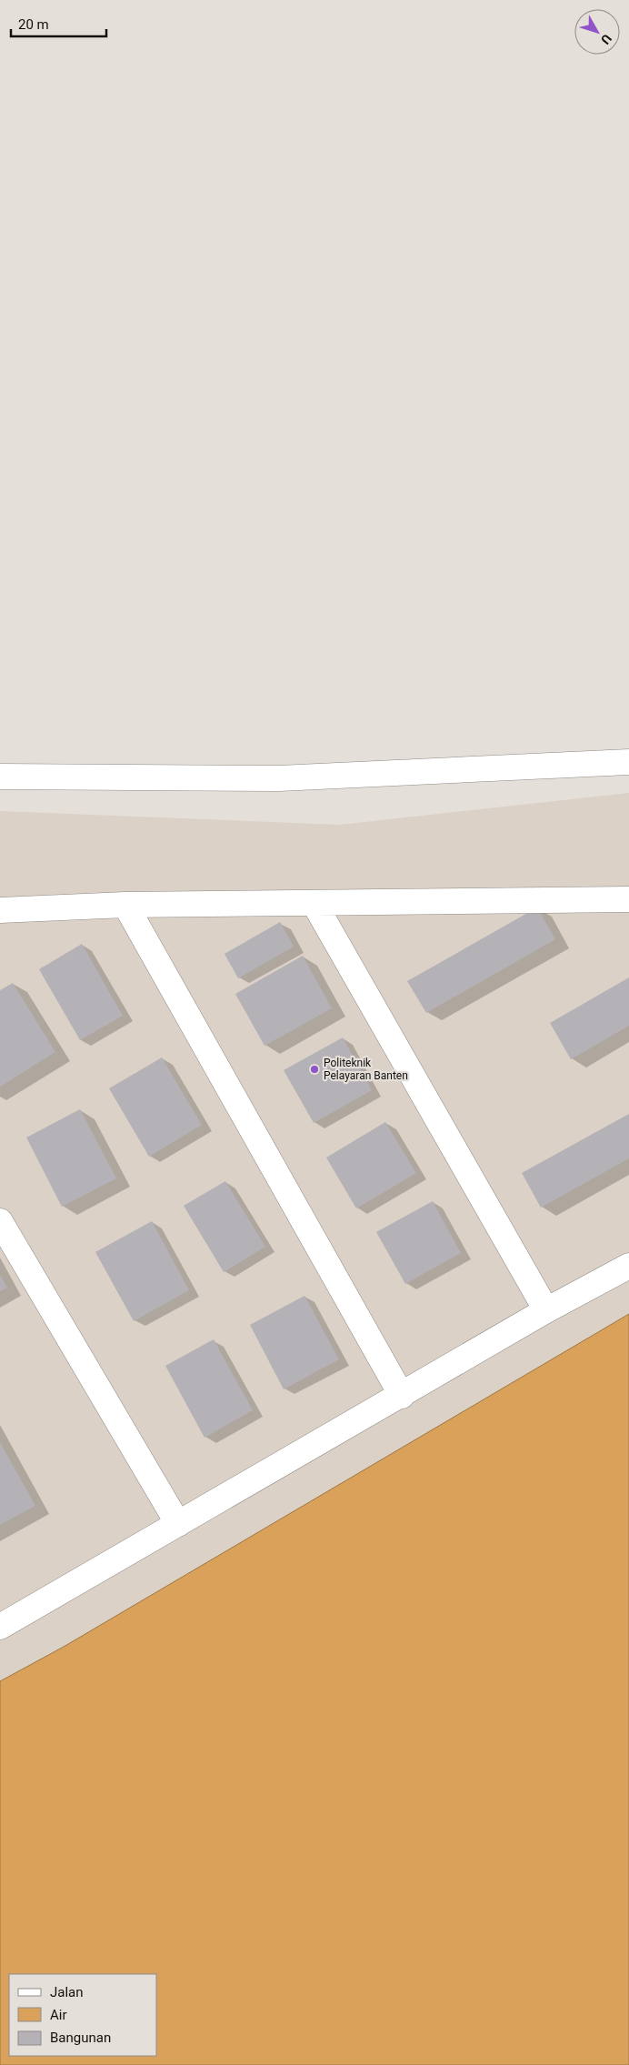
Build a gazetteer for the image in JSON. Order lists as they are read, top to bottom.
{
  "places": ["Politeknik Pelayaran Banten"],
  "legend": ["Jalan", "Air", "Bangunan"],
  "scale_bar": "20 m",
  "north": "bottom right"
}
